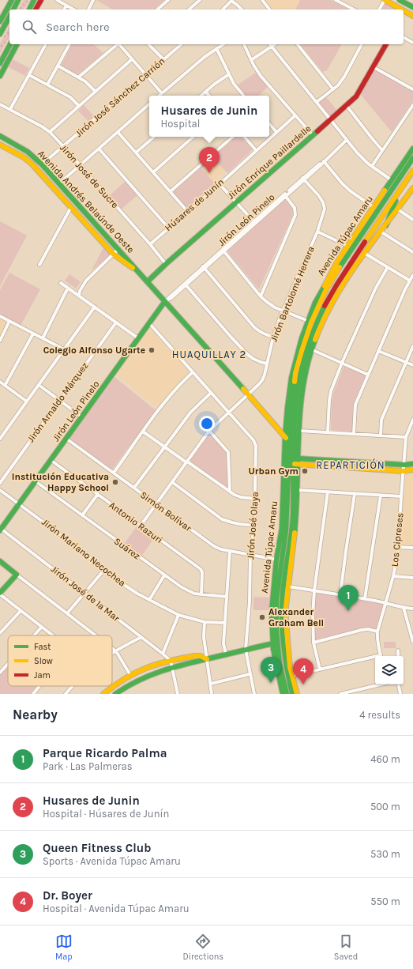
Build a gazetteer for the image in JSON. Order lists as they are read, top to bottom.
{
  "streets": {
    "main road": [
      "Jirón Enrique Paillardelle",
      "Avenida Andrés Belaúnde Oeste",
      "Jirón León Pinelo",
      "Avenida Túpac Amaru"
    ],
    "street": [
      "Jirón José Sánchez Carrión",
      "Jirón José de Sucre",
      "Húsares de Junín",
      "Jirón Bartolomé Herrera",
      "Jirón Arnaldo Márquez",
      "Simón Bolívar",
      "Antonio Razuri",
      "Jirón José Olaya",
      "Los Cipreses",
      "Suárez",
      "Jirón Mariano Necochea",
      "Jirón José de la Mar"
    ]
  },
  "crossings": [
    ["Jirón José Sánchez Carrión", "Jirón José de Sucre"],
    ["Jirón José Sánchez Carrión", "Avenida Andrés Belaúnde Oeste"],
    ["Jirón Enrique Paillardelle", "Jirón José de Sucre"],
    ["Jirón Enrique Paillardelle", "Avenida Andrés Belaúnde Oeste"],
    ["Jirón José de Sucre", "Húsares de Junín"],
    ["Avenida Andrés Belaúnde Oeste", "Jirón León Pinelo"],
    ["Avenida Andrés Belaúnde Oeste", "Avenida Túpac Amaru"],
    ["Avenida Andrés Belaúnde Oeste", "Jirón Bartolomé Herrera"],
    ["Jirón León Pinelo", "Jirón Bartolomé Herrera"],
    ["Jirón León Pinelo", "Simón Bolívar"],
    ["Jirón León Pinelo", "Antonio Razuri"],
    ["Jirón León Pinelo", "Jirón José Olaya"],
    ["Jirón León Pinelo", "Suárez"],
    ["Jirón León Pinelo", "Jirón Mariano Necochea"],
    ["Jirón León Pinelo", "Jirón José de la Mar"],
    ["Avenida Túpac Amaru", "Simón Bolívar"],
    ["Jirón Bartolomé Herrera", "Simón Bolívar"],
    ["Jirón Bartolomé Herrera", "Antonio Razuri"],
    ["Jirón Bartolomé Herrera", "Jirón José Olaya"],
    ["Simón Bolívar", "Jirón José Olaya"],
    ["Antonio Razuri", "Suárez"]
  ],
  "districts": ["HUAQUILLAY 2", "REPARTICIÓN"],
  "places": [
    "Colegio Alfonso Ugarte",
    "Urban Gym",
    "Institución Educativa Happy School",
    "Alexander Graham Bell"
  ],
  "legend": ["Fast", "Slow", "Jam"],
  "page": {
    "search": "Search here",
    "popup": ["Husares de Junin", "Hospital"],
    "pins": [
      "2",
      "1",
      "3",
      "4"
    ],
    "heading": ["Nearby", "4 results"],
    "list": [
      {
        "mark": "1",
        "name": "Parque Ricardo Palma",
        "note": "Park · Las Palmeras",
        "value": "460 m"
      },
      {
        "mark": "2",
        "name": "Husares de Junin",
        "note": "Hospital · Húsares de Junín",
        "value": "500 m"
      },
      {
        "mark": "3",
        "name": "Queen Fitness Club",
        "note": "Sports · Avenida Túpac Amaru",
        "value": "530 m"
      },
      {
        "mark": "4",
        "name": "Dr. Boyer",
        "note": "Hospital · Avenida Túpac Amaru",
        "value": "550 m"
      }
    ],
    "nav": ["Map", "Directions", "Saved"]
  }
}
